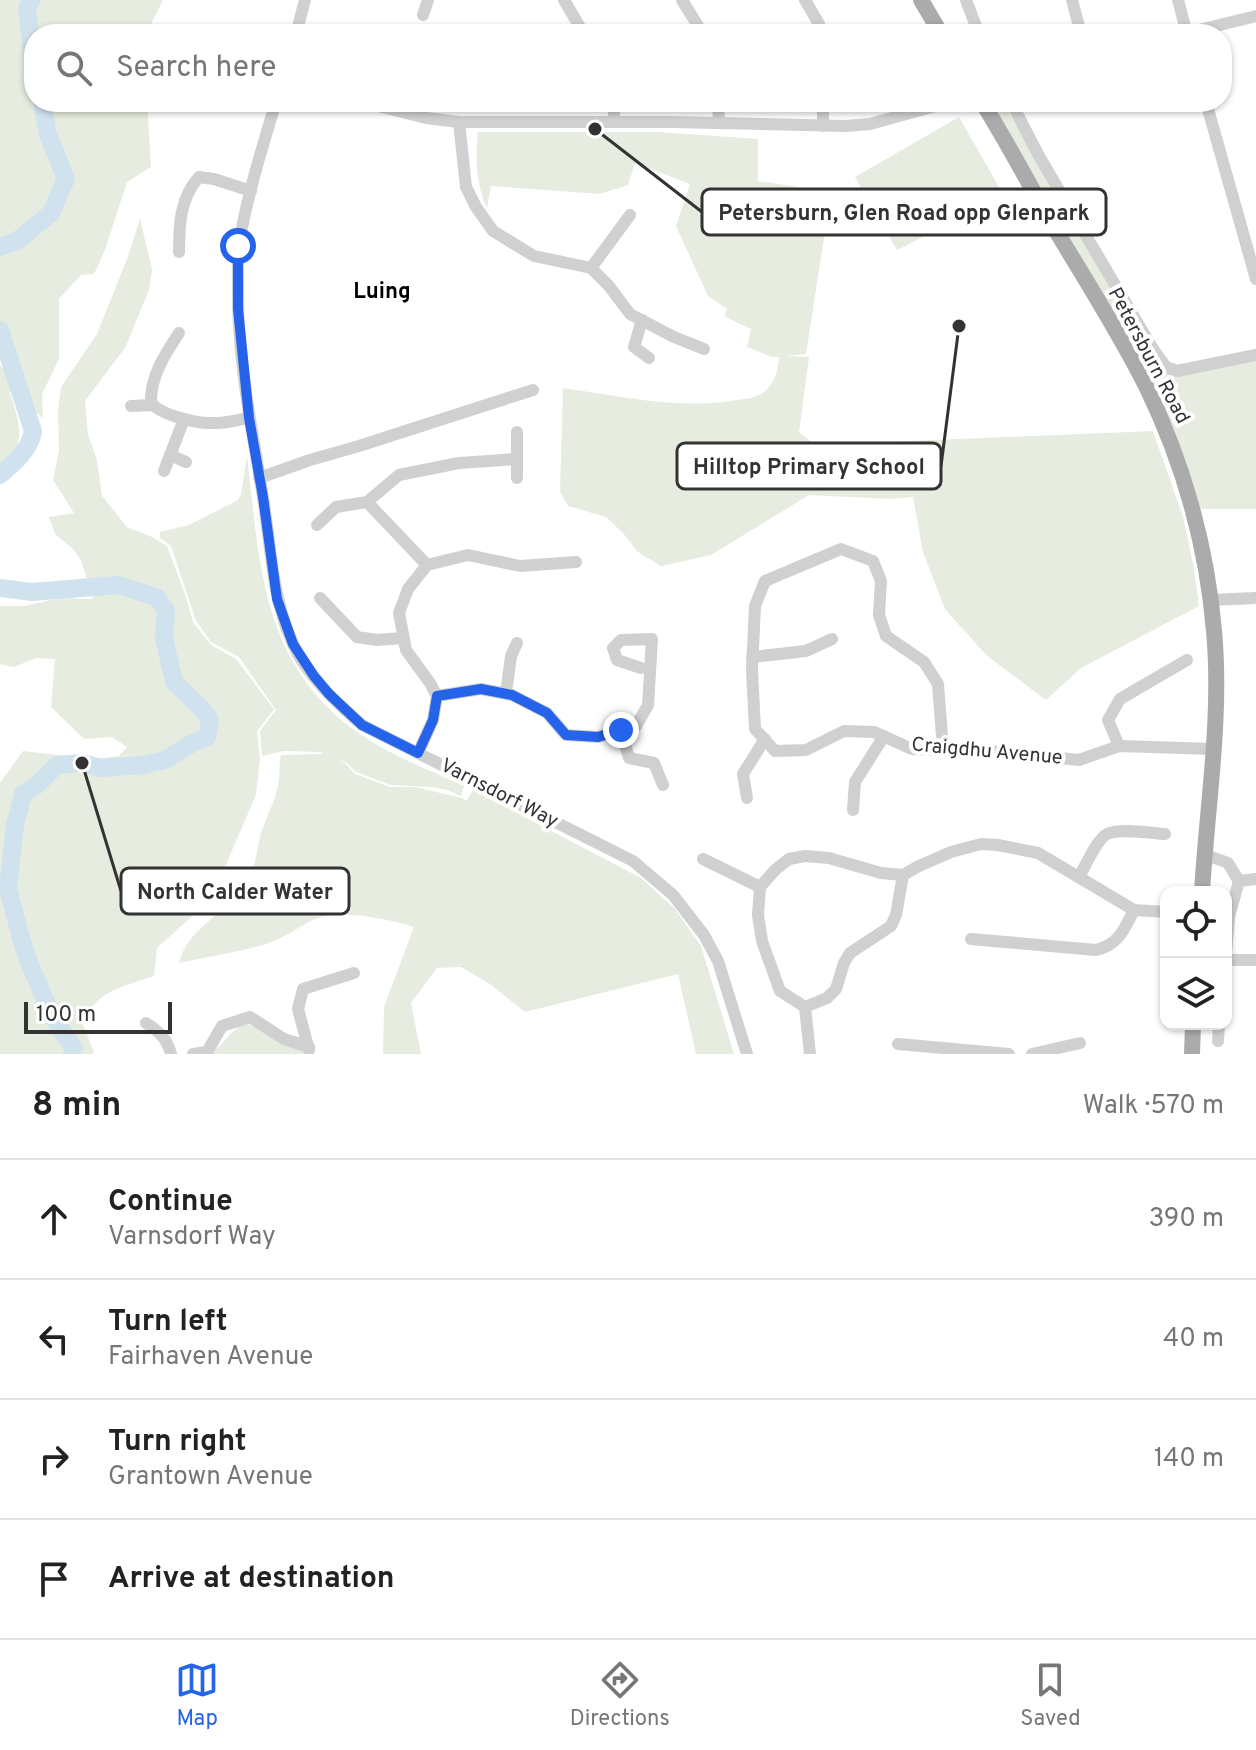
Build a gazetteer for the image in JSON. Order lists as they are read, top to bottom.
{
  "streets": {
    "main road": ["Petersburn Road"],
    "street": ["Craigdhu Avenue", "Varnsdorf Way"]
  },
  "crossings": [
    ["Petersburn Road", "Craigdhu Avenue"]
  ],
  "districts": ["Luing"],
  "places": ["Petersburn, Glen Road opp Glenpark", "Hilltop Primary School", "North Calder Water"],
  "scale_bar": "100 m",
  "page": {
    "search": "Search here",
    "scale": "100 m",
    "heading": ["8 min", "Walk · 570 m"],
    "list": [
      ["Continue", "Varnsdorf Way", "390 m"],
      ["Turn left", "Fairhaven Avenue", "40 m"],
      ["Turn right", "Grantown Avenue", "140 m"],
      "Arrive at destination"
    ],
    "nav": ["Map", "Directions", "Saved"]
  }
}
